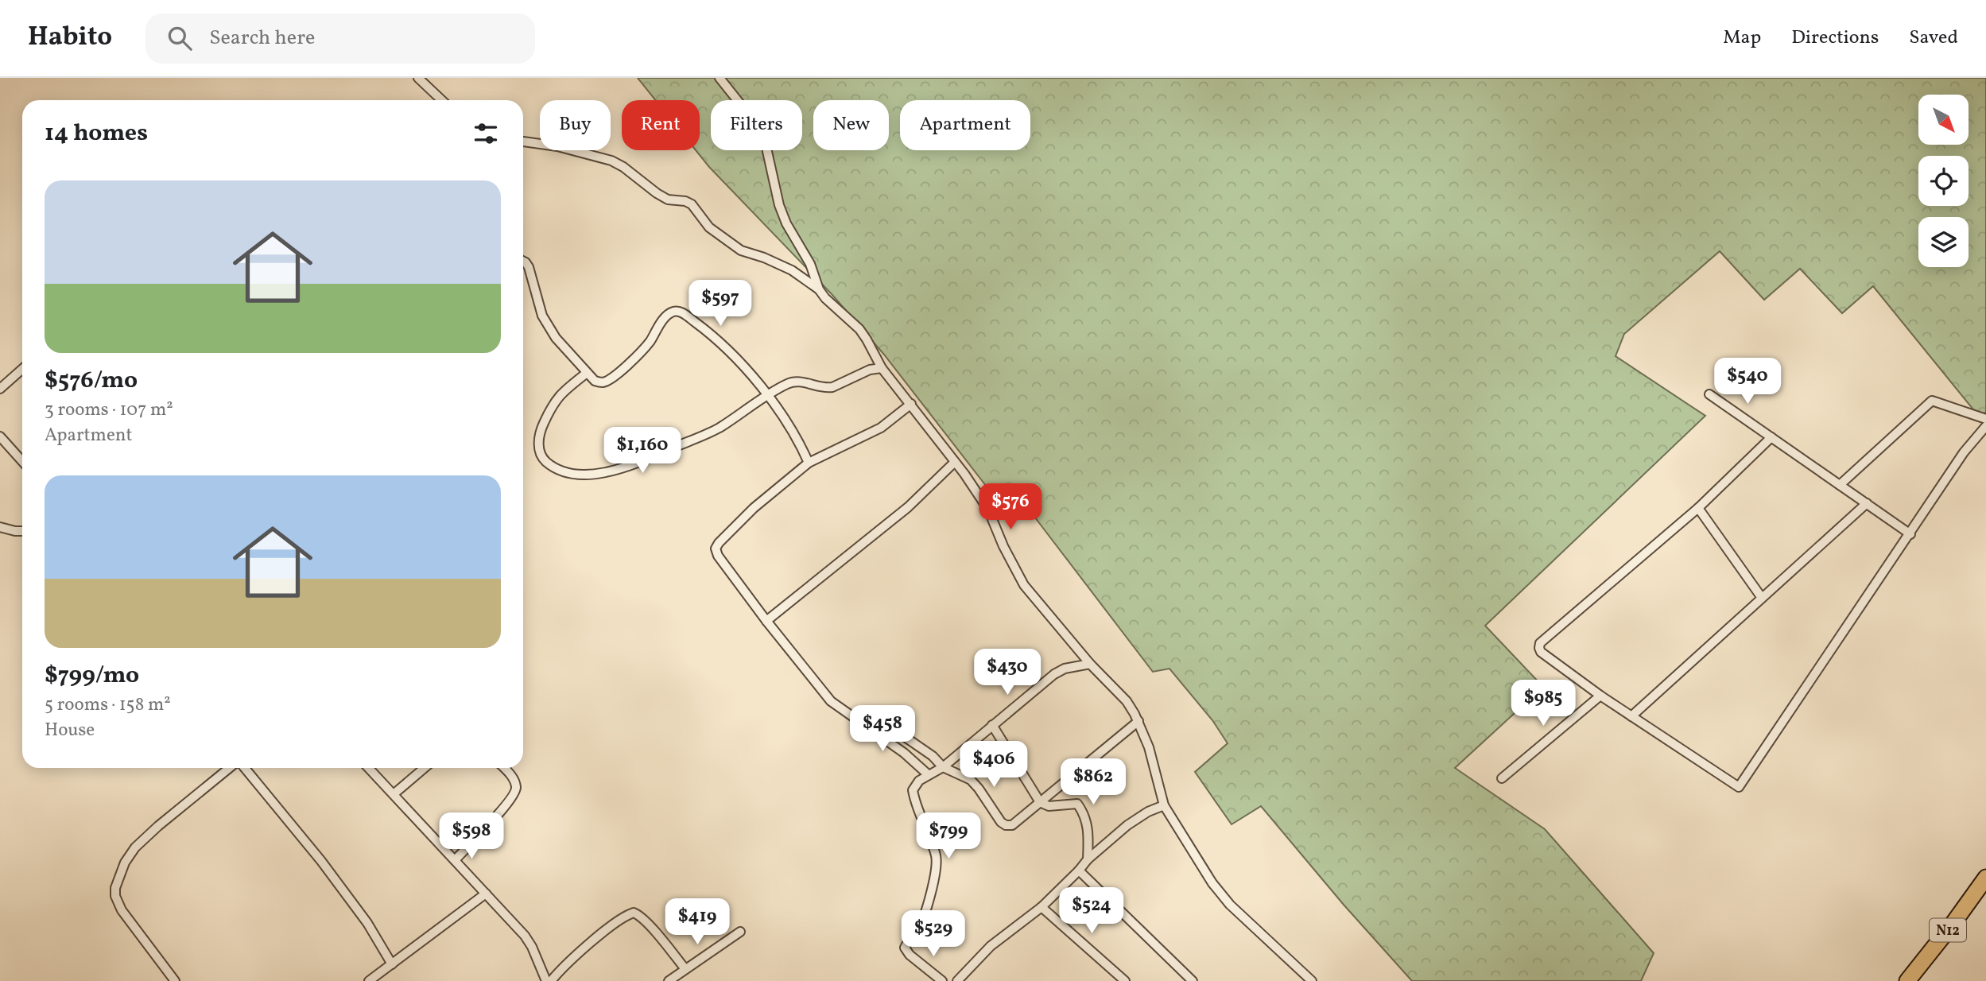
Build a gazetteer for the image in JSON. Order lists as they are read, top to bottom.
{
  "streets": {
    "highway": ["N12"]
  },
  "north": "bottom right",
  "page": {
    "header": "Habito",
    "search": "Search here",
    "nav": ["Map", "Directions", "Saved"],
    "chip": [
      "Buy",
      "Rent",
      "Filters",
      "New",
      "Apartment"
    ],
    "heading": "14 homes",
    "list": [
      {
        "name": "$576/mo",
        "note": "3 rooms · 107 m² · Apartment"
      },
      {
        "name": "$799/mo",
        "note": "5 rooms · 158 m² · House"
      }
    ],
    "price": [
      "$597",
      "$540",
      "$1,160",
      "$576",
      "$430",
      "$985",
      "$458",
      "$406",
      "$862",
      "$598",
      "$799",
      "$524",
      "$419",
      "$529"
    ]
  }
}
